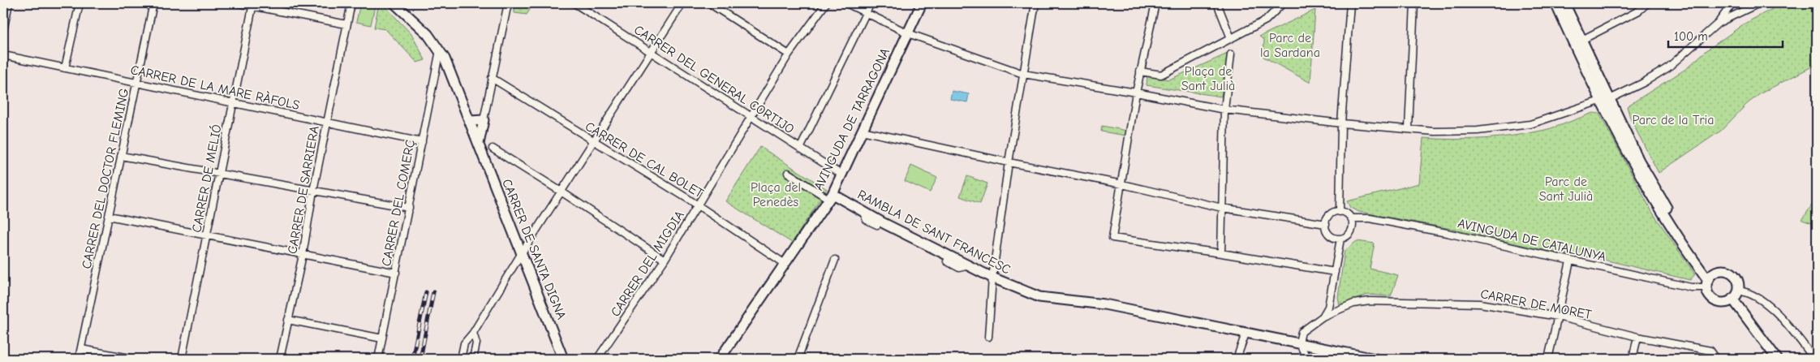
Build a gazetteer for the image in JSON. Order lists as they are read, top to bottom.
{
  "streets": {
    "street": [
      "CARRER DEL GENERAL CORTIJO",
      "CARRER DE LA MARE RÀFOLS",
      "AVINGUDA DE TARRAGONA",
      "CARRER DE CAL BOLET",
      "CARRER DEL DOCTOR FLEMING",
      "CARRER DE MELIÓ",
      "CARRER DE SARRIERA",
      "CARRER DEL COMERÇ",
      "RAMBLA DE SANT FRANCESC",
      "AVINGUDA DE CATALUNYA",
      "CARRER DE SANTA DIGNA",
      "CARRER DEL MIGDIA",
      "CARRER DE MORET"
    ]
  },
  "crossings": [
    ["CARRER DEL GENERAL CORTIJO", "AVINGUDA DE TARRAGONA"],
    ["CARRER DEL GENERAL CORTIJO", "CARRER DEL MIGDIA"],
    ["CARRER DE LA MARE RÀFOLS", "CARRER DEL DOCTOR FLEMING"],
    ["CARRER DE LA MARE RÀFOLS", "CARRER DE MELIÓ"],
    ["CARRER DE LA MARE RÀFOLS", "CARRER DE SARRIERA"],
    ["CARRER DE LA MARE RÀFOLS", "CARRER DEL COMERÇ"],
    ["AVINGUDA DE TARRAGONA", "CARRER DE CAL BOLET"],
    ["AVINGUDA DE TARRAGONA", "RAMBLA DE SANT FRANCESC"],
    ["CARRER DE CAL BOLET", "CARRER DEL MIGDIA"],
    ["CARRER DEL COMERÇ", "CARRER DE SANTA DIGNA"],
    ["RAMBLA DE SANT FRANCESC", "CARRER DE MORET"]
  ],
  "parks": [
    "Parc de la Sardana",
    "Plaça de Sant Julià",
    "Parc de la Tria",
    "Parc de Sant Julià",
    "Plaça del Penedès"
  ],
  "scale_bar": "100 m"
}
